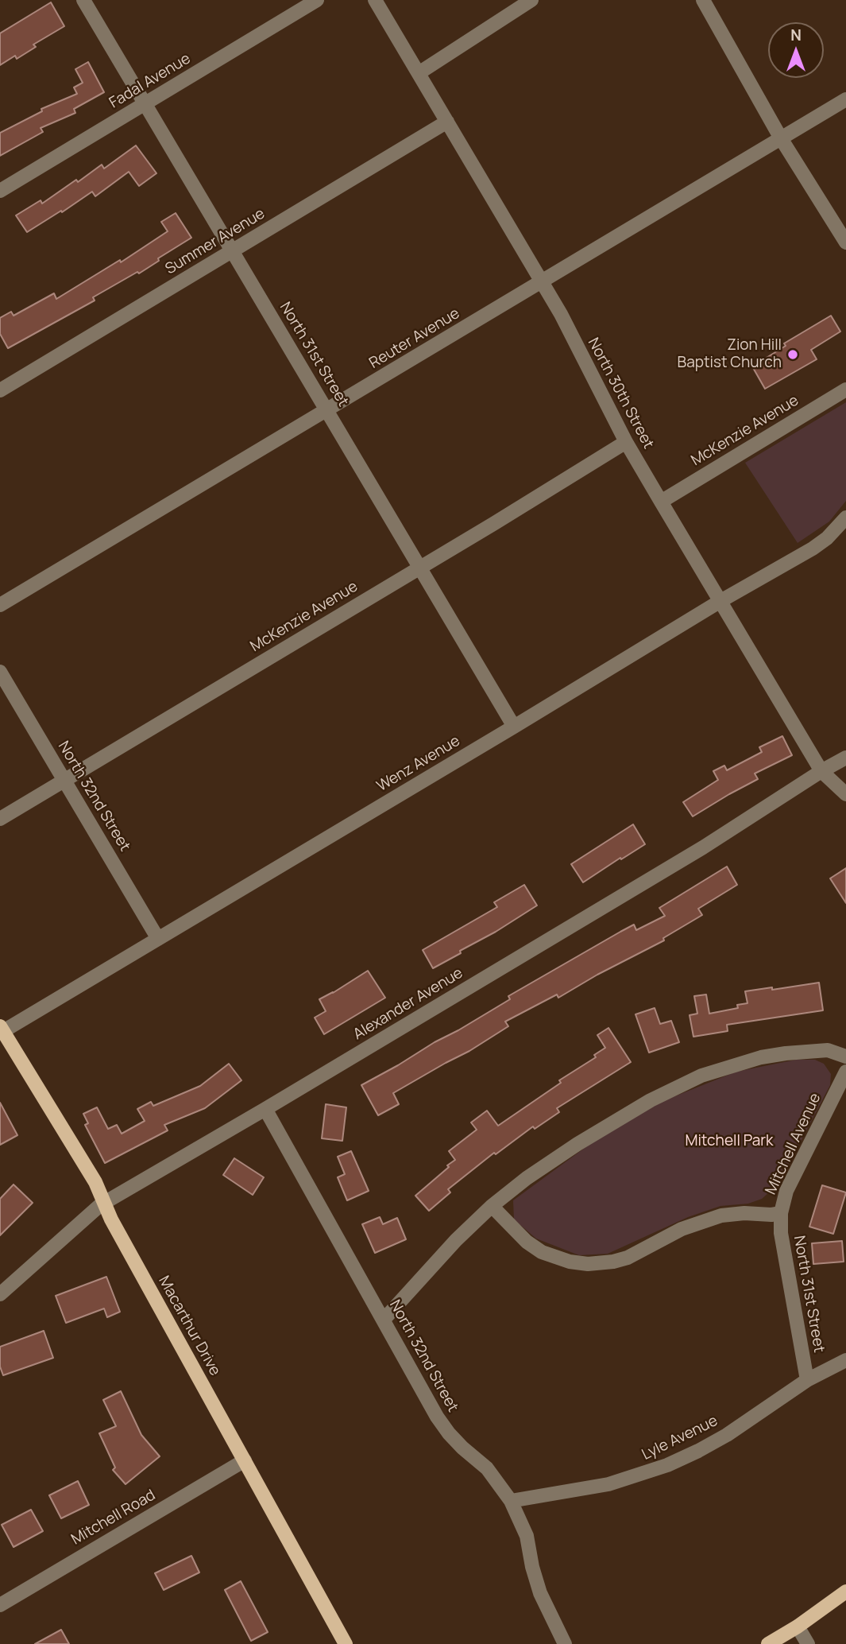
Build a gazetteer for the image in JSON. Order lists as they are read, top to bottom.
{
  "streets": {
    "main road": ["Macarthur Drive"],
    "street": [
      "Fadal Avenue",
      "Summer Avenue",
      "Reuter Avenue",
      "North 31st Street",
      "North 30th Street",
      "McKenzie Avenue",
      "Wenz Avenue",
      "North 32nd Street",
      "Alexander Avenue",
      "Mitchell Avenue",
      "Lyle Avenue",
      "Mitchell Road"
    ]
  },
  "crossings": [
    ["Fadal Avenue", "North 31st Street"],
    ["Summer Avenue", "North 31st Street"],
    ["Summer Avenue", "North 30th Street"],
    ["Reuter Avenue", "North 31st Street"],
    ["Reuter Avenue", "North 30th Street"],
    ["North 31st Street", "McKenzie Avenue"],
    ["North 31st Street", "Wenz Avenue"],
    ["North 31st Street", "Mitchell Avenue"],
    ["North 31st Street", "Lyle Avenue"],
    ["North 30th Street", "McKenzie Avenue"],
    ["North 30th Street", "Wenz Avenue"],
    ["North 30th Street", "Alexander Avenue"],
    ["McKenzie Avenue", "North 32nd Street"],
    ["Wenz Avenue", "North 32nd Street"],
    ["Wenz Avenue", "Macarthur Drive"],
    ["North 32nd Street", "Alexander Avenue"],
    ["North 32nd Street", "Lyle Avenue"],
    ["Alexander Avenue", "Macarthur Drive"],
    ["Macarthur Drive", "Mitchell Road"]
  ],
  "parks": ["Mitchell Park"],
  "places": ["Zion Hill Baptist Church"],
  "north": "top"
}
